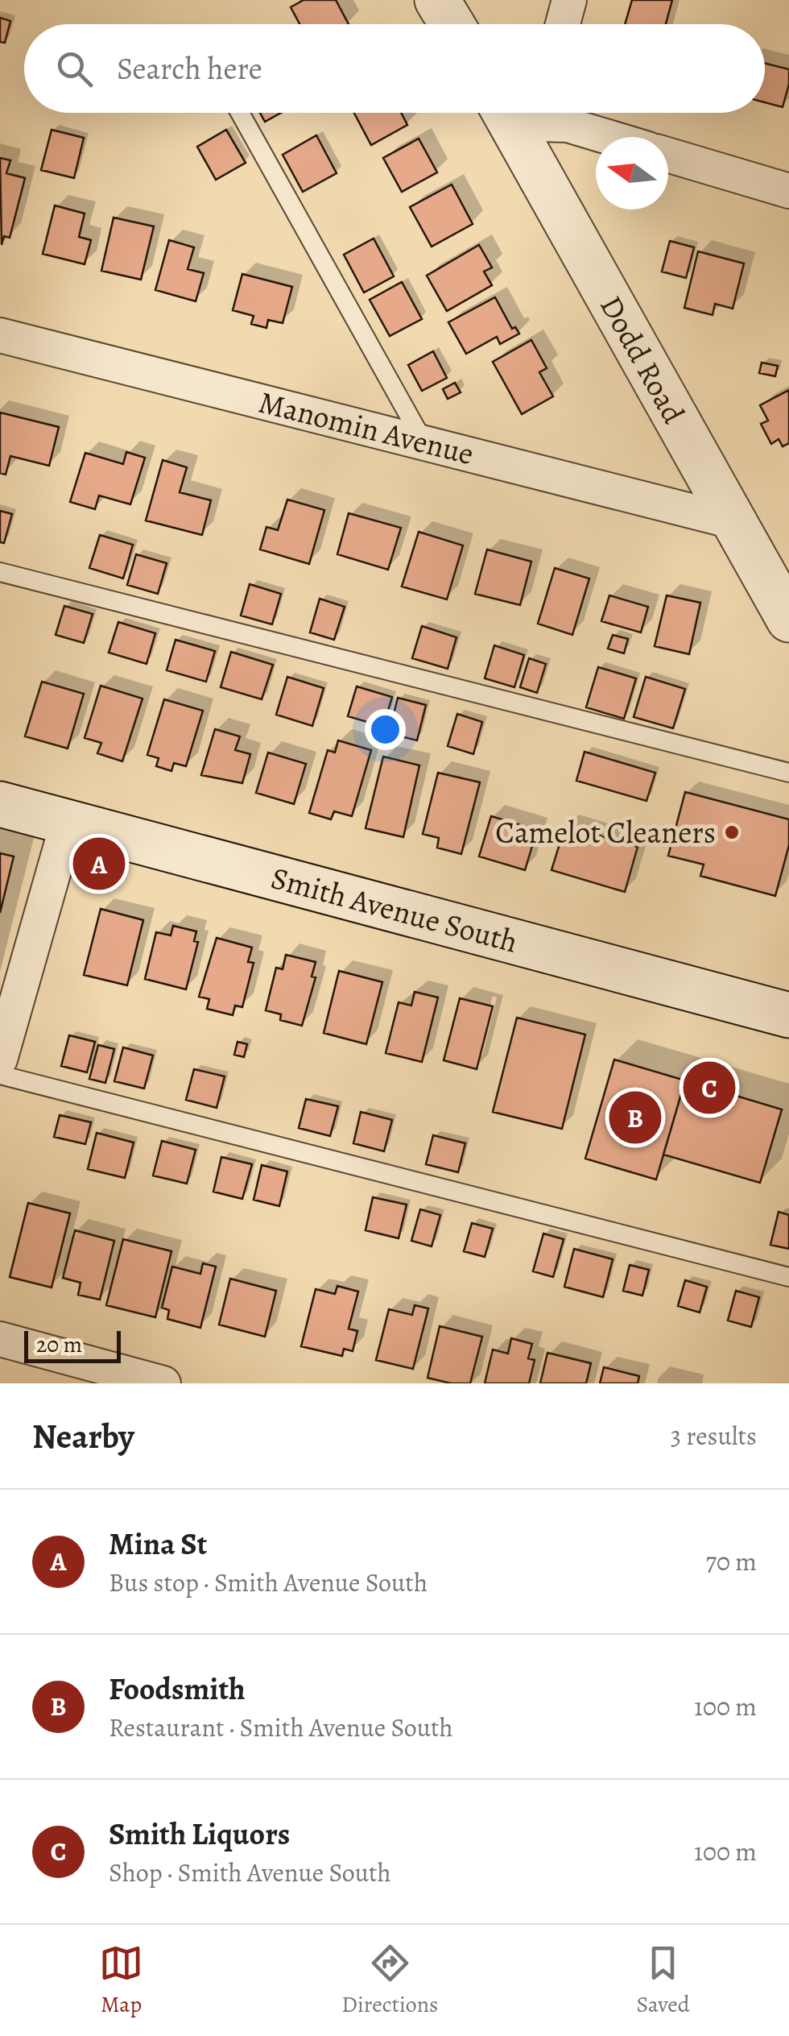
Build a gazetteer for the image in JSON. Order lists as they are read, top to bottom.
{
  "streets": {
    "main road": ["Dodd Road", "Smith Avenue South"],
    "street": ["Manomin Avenue"]
  },
  "crossings": [
    ["Dodd Road", "Manomin Avenue"]
  ],
  "places": ["Camelot Cleaners"],
  "scale_bar": "20 m",
  "north": "left",
  "page": {
    "search": "Search here",
    "pins": ["A", "C", "B"],
    "scale": "20 m",
    "heading": ["Nearby", "3 results"],
    "list": [
      {
        "mark": "A",
        "name": "Mina St",
        "note": "Bus stop · Smith Avenue South",
        "value": "70 m"
      },
      {
        "mark": "B",
        "name": "Foodsmith",
        "note": "Restaurant · Smith Avenue South",
        "value": "100 m"
      },
      {
        "mark": "C",
        "name": "Smith Liquors",
        "note": "Shop · Smith Avenue South",
        "value": "100 m"
      }
    ],
    "nav": ["Map", "Directions", "Saved"]
  }
}
